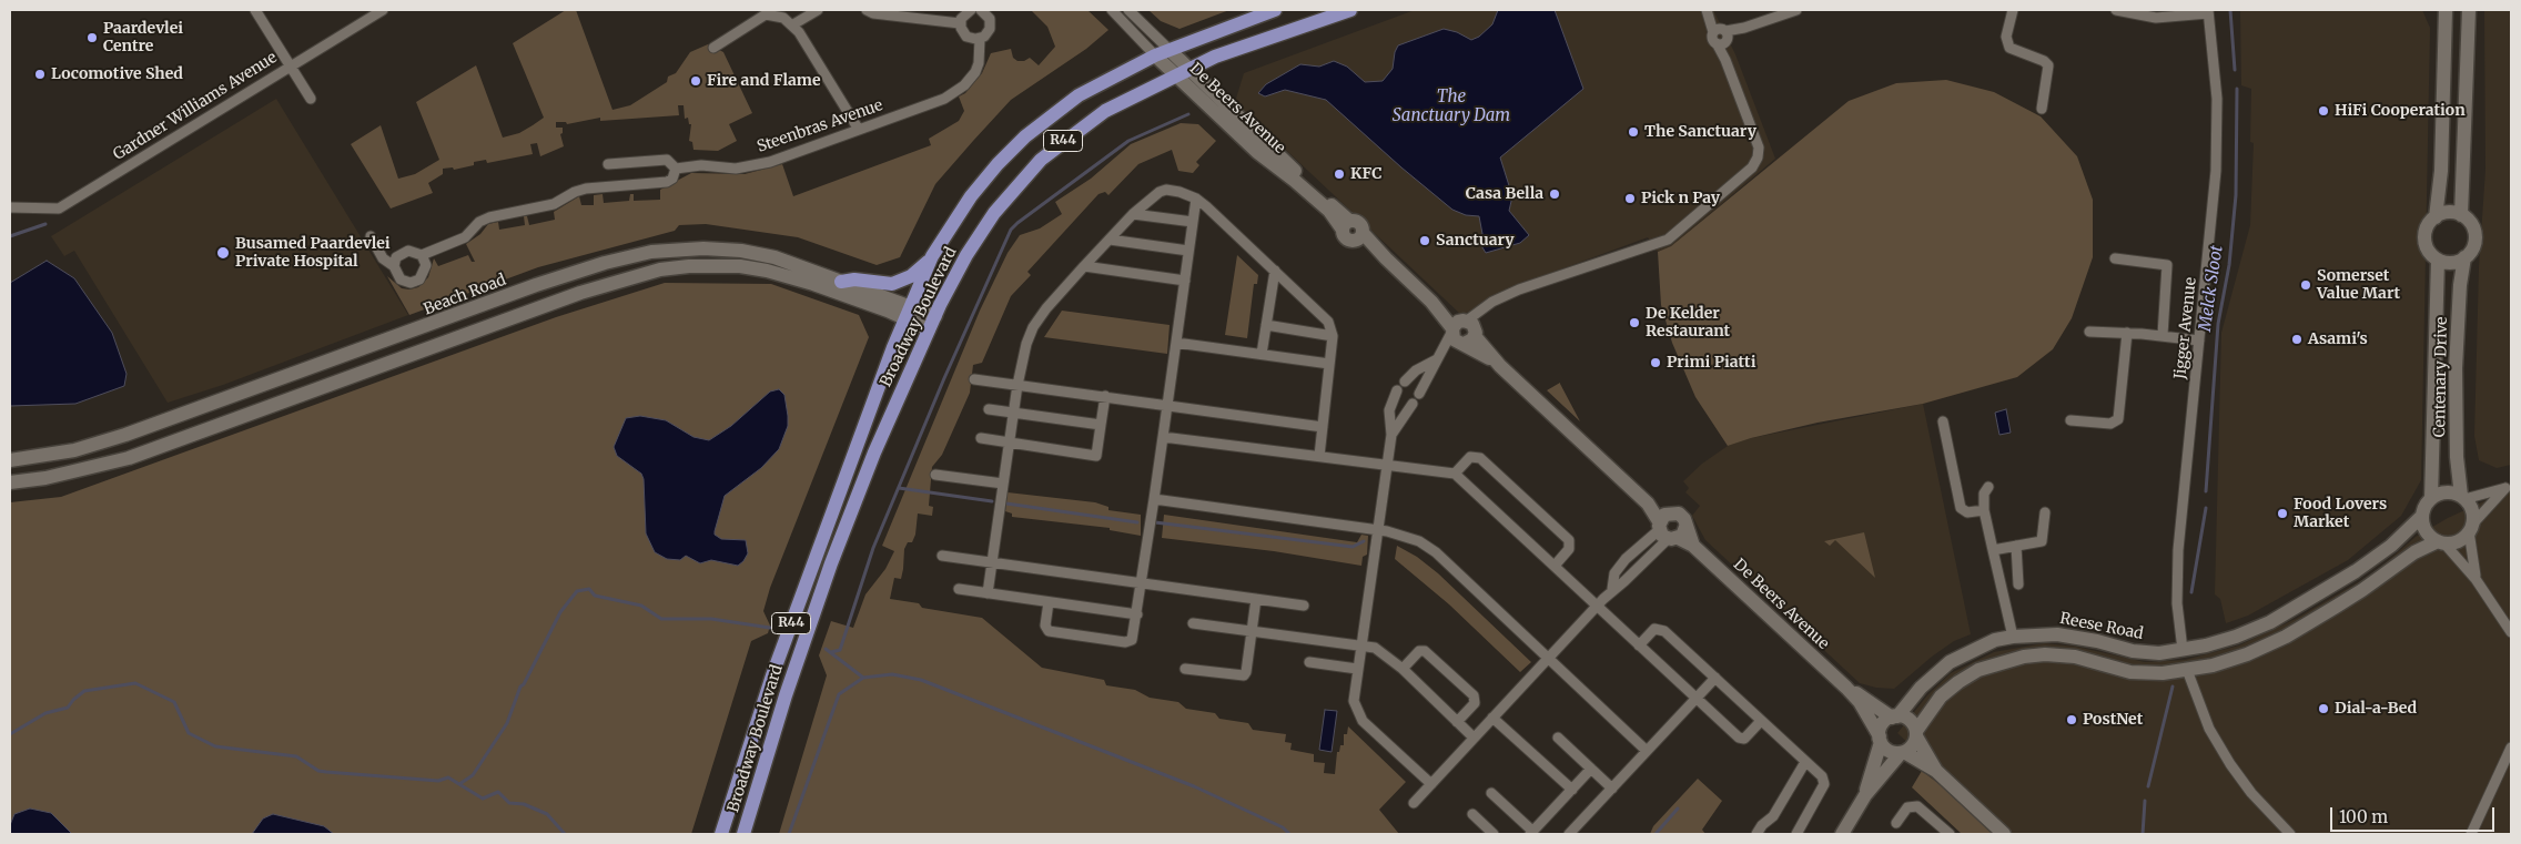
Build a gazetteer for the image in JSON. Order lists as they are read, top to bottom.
{
  "streets": {
    "main road": ["R44", "Broadway Boulevard"],
    "street": [
      "Gardner Williams Avenue",
      "De Beers Avenue",
      "Steenbras Avenue",
      "Beach Road",
      "Jigger Avenue",
      "Centenary Drive",
      "Reese Road"
    ]
  },
  "crossings": [
    ["De Beers Avenue", "Broadway Boulevard"],
    ["De Beers Avenue", "Reese Road"],
    ["Beach Road", "Broadway Boulevard"],
    ["Jigger Avenue", "Reese Road"],
    ["Centenary Drive", "Reese Road"]
  ],
  "water": ["The Sanctuary Dam", "Melck Sloot"],
  "places": [
    "Paardevlei Centre",
    "Locomotive Shed",
    "Fire and Flame",
    "HiFi Cooperation",
    "The Sanctuary",
    "KFC",
    "Casa Bella",
    "Pick n Pay",
    "Sanctuary",
    "Busamed Paardevlei Private Hospital",
    "Somerset Value Mart",
    "De Kelder Restaurant",
    "Asami's",
    "Primi Piatti",
    "Food Lovers Market",
    "Dial-a-Bed",
    "PostNet"
  ],
  "scale_bar": "100 m"
}
